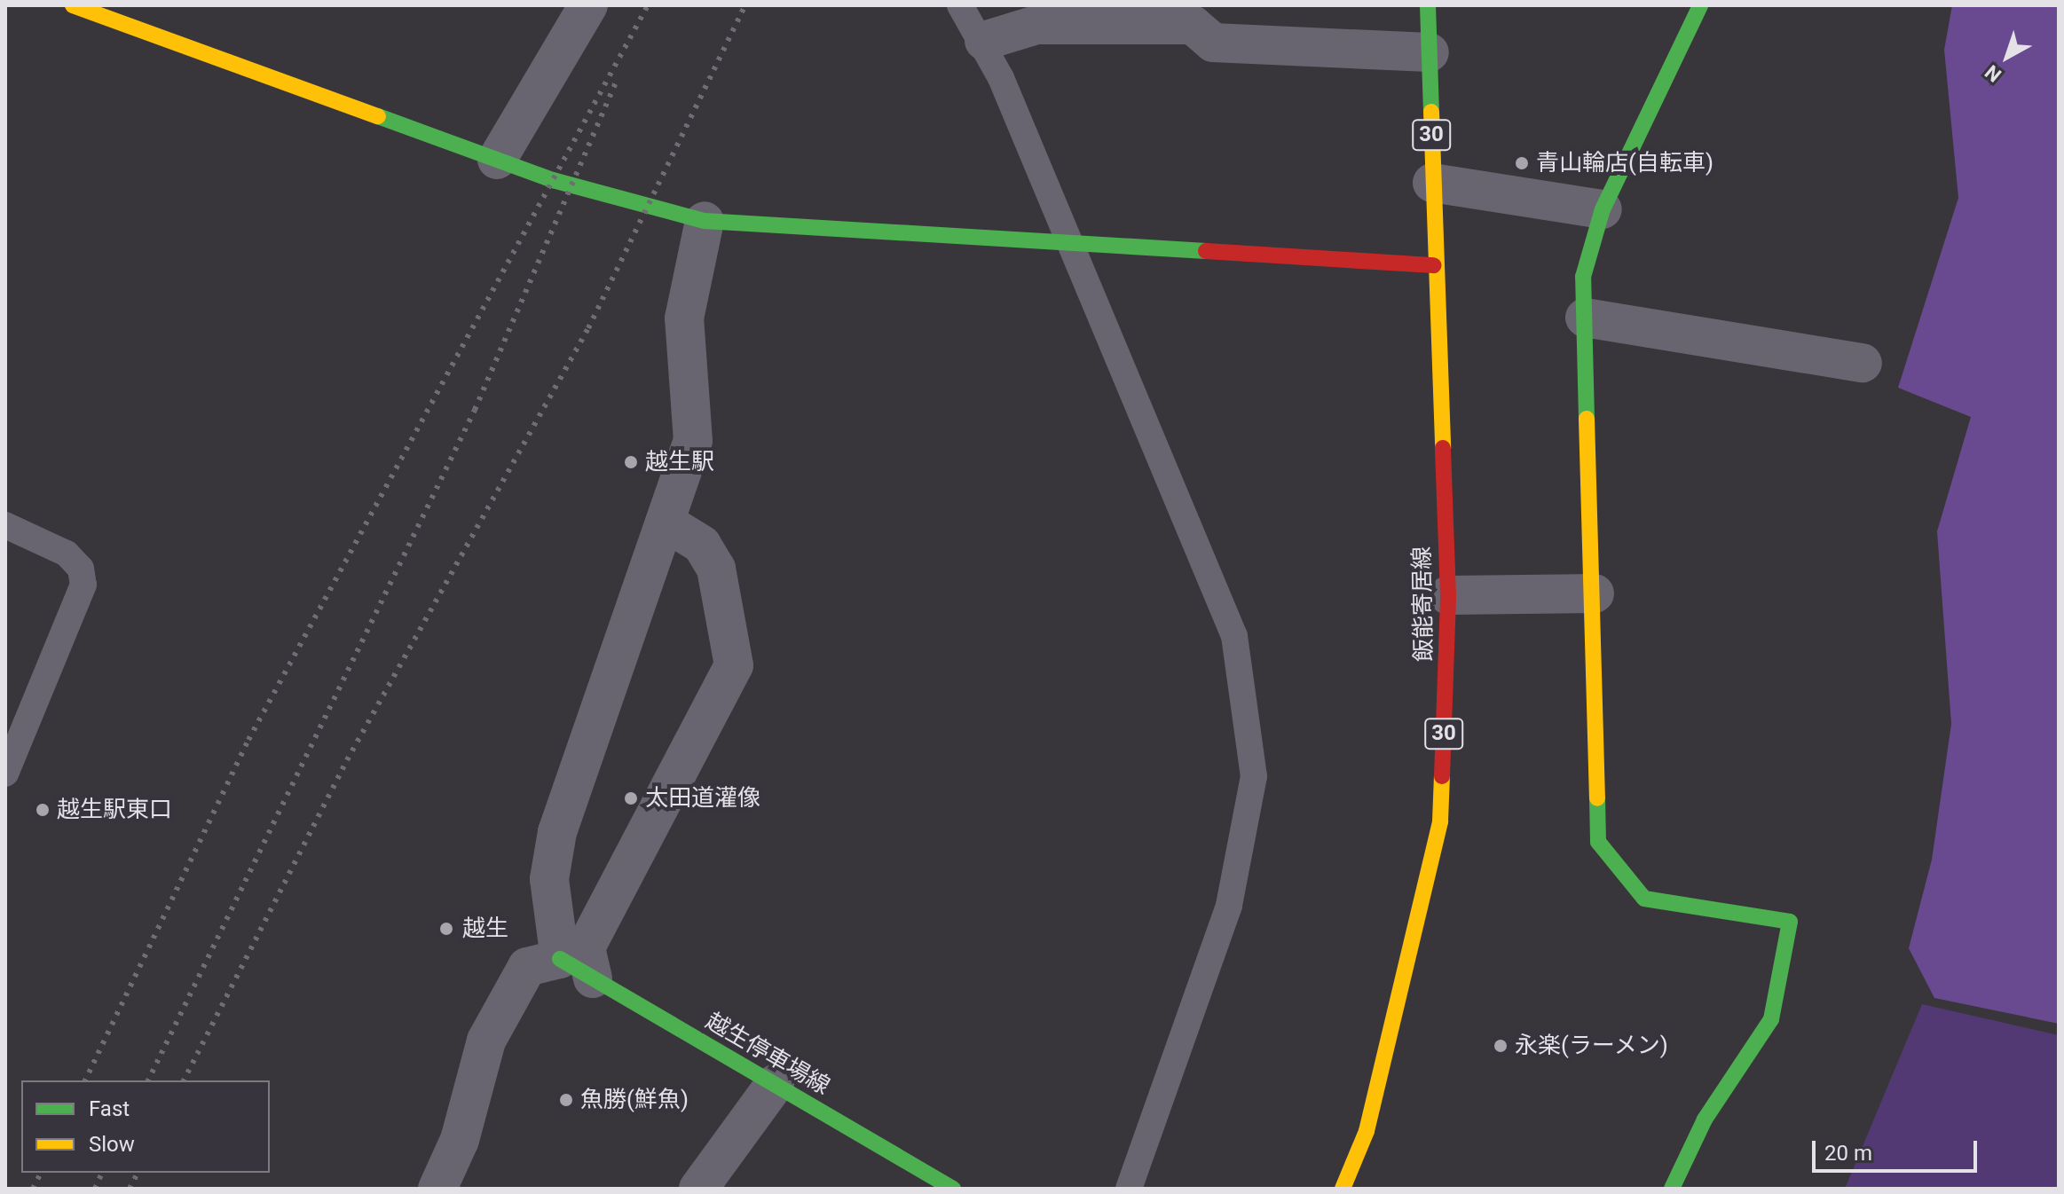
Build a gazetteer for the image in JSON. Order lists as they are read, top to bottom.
{
  "streets": {
    "street": ["30", "飯能寄居線", "越生停車場線"]
  },
  "places": [
    "青山輪店(自転車)",
    "越生駅",
    "太田道灌像",
    "越生駅東口",
    "越生",
    "永楽(ラーメン)",
    "魚勝(鮮魚)"
  ],
  "legend": ["Fast", "Slow"],
  "scale_bar": "20 m",
  "north": "bottom left"
}
